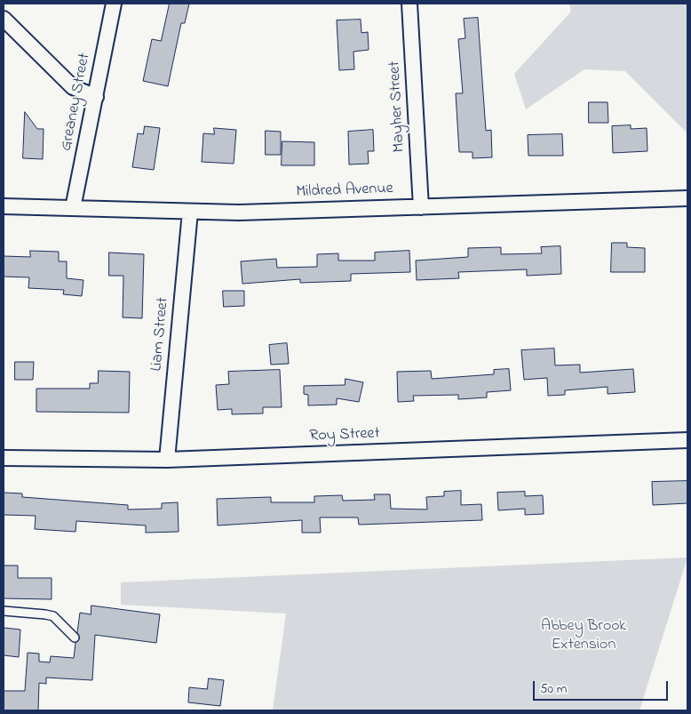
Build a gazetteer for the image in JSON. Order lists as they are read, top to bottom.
{
  "streets": {
    "street": [
      "Greaney Street",
      "Mayher Street",
      "Mildred Avenue",
      "Liam Street",
      "Roy Street"
    ]
  },
  "crossings": [
    ["Greaney Street", "Mildred Avenue"],
    ["Mayher Street", "Mildred Avenue"],
    ["Mildred Avenue", "Liam Street"],
    ["Liam Street", "Roy Street"]
  ],
  "parks": ["Abbey Brook Extension"],
  "scale_bar": "50 m"
}
